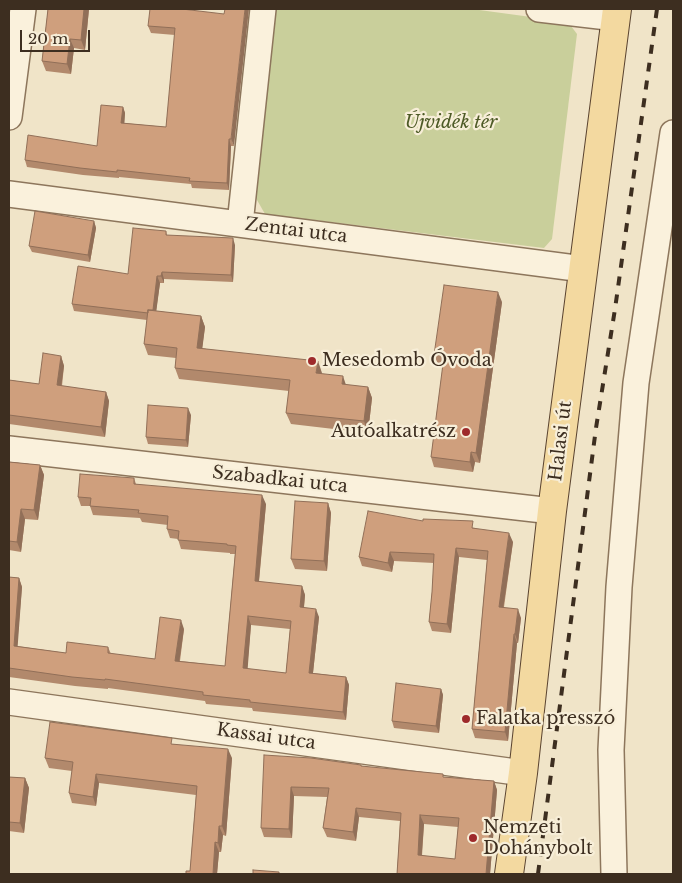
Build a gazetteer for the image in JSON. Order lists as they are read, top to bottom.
{
  "streets": {
    "main road": ["Halasi út"],
    "street": ["Zentai utca", "Szabadkai utca", "Kassai utca"]
  },
  "crossings": [
    ["Zentai utca", "Halasi út"],
    ["Halasi út", "Szabadkai utca"],
    ["Halasi út", "Kassai utca"]
  ],
  "parks": ["Újvidék tér"],
  "places": [
    "Mesedomb Óvoda",
    "Autóalkatrész",
    "Falatka presszó",
    "Nemzeti Dohánybolt"
  ],
  "scale_bar": "20 m"
}
